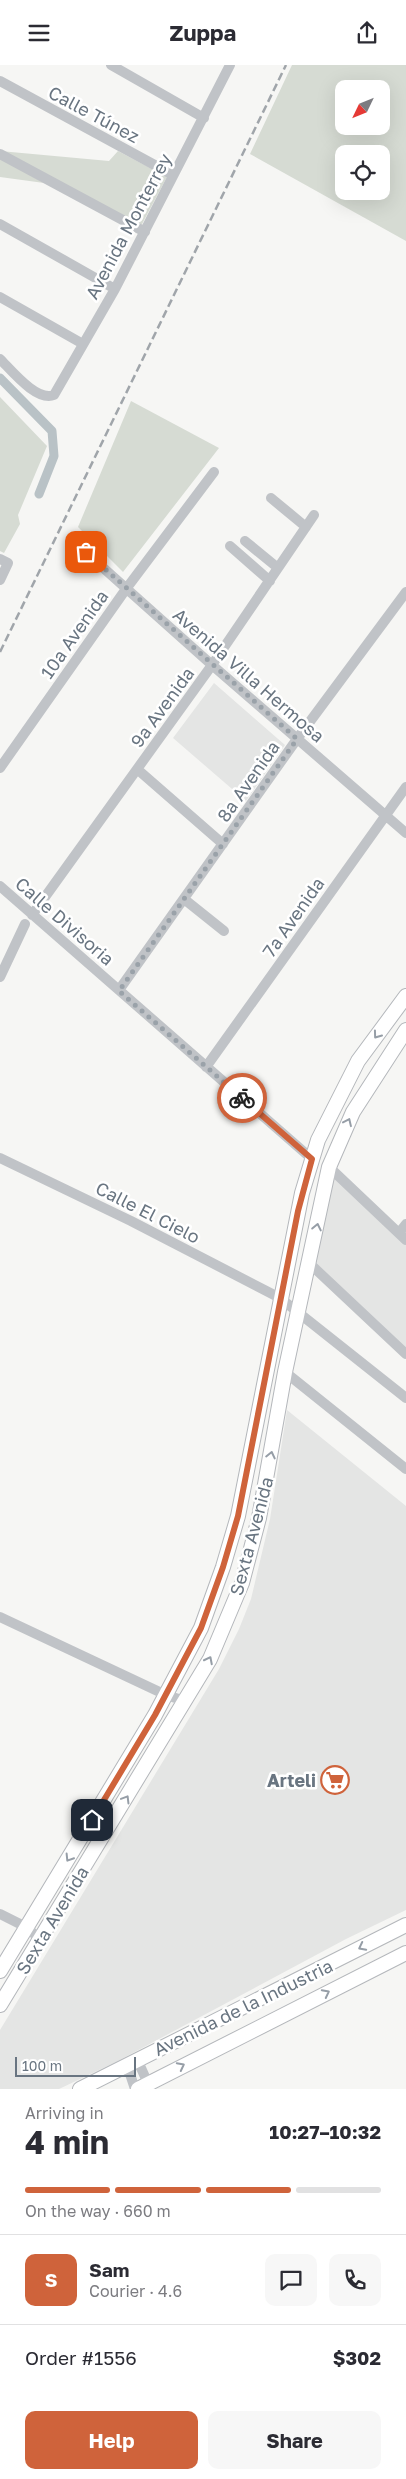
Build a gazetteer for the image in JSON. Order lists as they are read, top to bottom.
{
  "streets": {
    "main road": ["Sexta Avenida", "Avenida de la Industria"],
    "street": [
      "Calle Túnez",
      "Avenida Monterrey",
      "10a Avenida",
      "Avenida Villa Hermosa",
      "9a Avenida",
      "8a Avenida",
      "7a Avenida",
      "Calle Divisoria",
      "Calle El Cielo"
    ]
  },
  "crossings": [
    ["Calle Túnez", "Avenida Monterrey"],
    ["10a Avenida", "Avenida Villa Hermosa"],
    ["Avenida Villa Hermosa", "9a Avenida"],
    ["Avenida Villa Hermosa", "8a Avenida"],
    ["Avenida Villa Hermosa", "7a Avenida"],
    ["9a Avenida", "Calle Divisoria"],
    ["8a Avenida", "Calle Divisoria"],
    ["7a Avenida", "Calle Divisoria"],
    ["Calle Divisoria", "Sexta Avenida"],
    ["Calle El Cielo", "Sexta Avenida"]
  ],
  "places": {
    "supermarket": ["Arteli"]
  },
  "scale_bar": "100 m",
  "north": "bottom left",
  "page": {
    "header": "Zuppa",
    "scale": "100 m",
    "heading": ["4 min", "Arriving in", "10:27–10:32"],
    "panel": [
      "Sam",
      "Courier · 4.6",
      "Order #1556",
      "$302"
    ],
    "bar": "On the way · 660 m",
    "round": "S",
    "buttons": ["Help", "Share"]
  }
}
